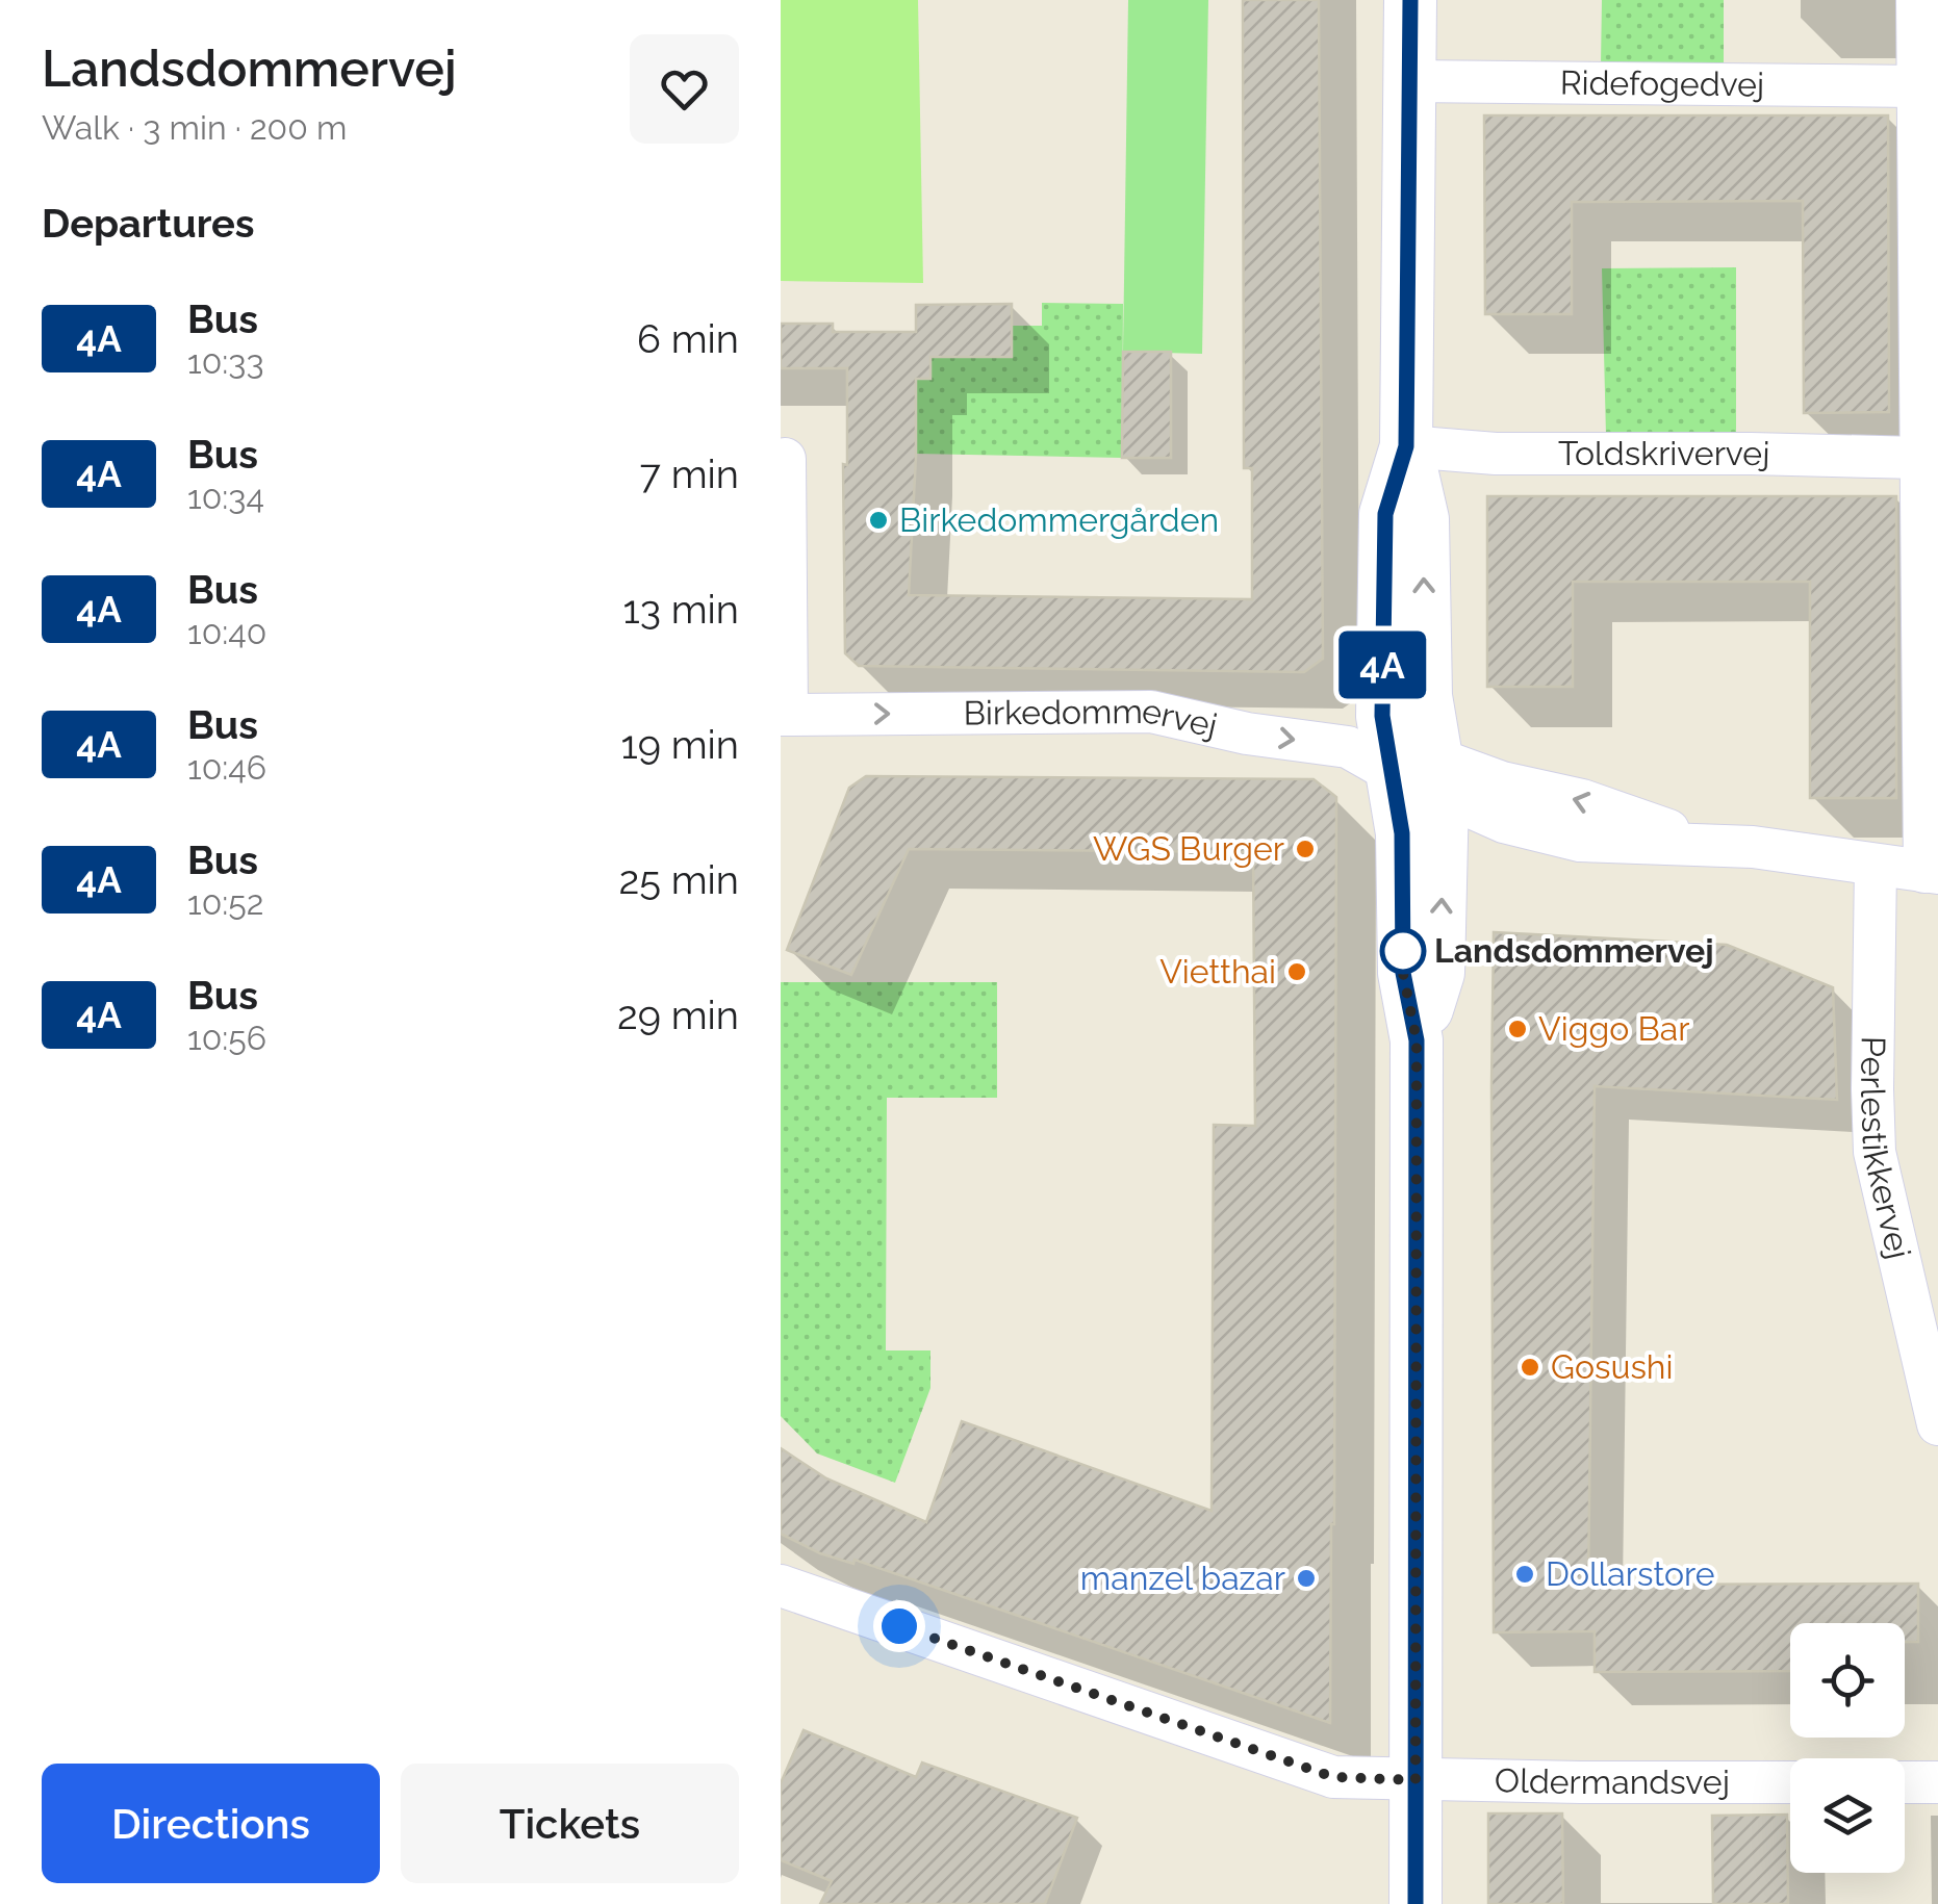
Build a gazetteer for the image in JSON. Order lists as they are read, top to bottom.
{
  "streets": {
    "street": [
      "Ridefogedvej",
      "Toldskrivervej",
      "Birkedommervej",
      "Perlestikkervej",
      "Oldermandsvej"
    ]
  },
  "one_way": ["Birkedommervej"],
  "places": [
    "Birkedommergården",
    "WGS Burger",
    "Landsdommervej",
    "Vietthai",
    "Viggo Bar",
    "Gosushi",
    "Dollarstore",
    "manzel bazar"
  ],
  "lines": ["bus line 4A"],
  "page": {
    "heading": [
      ["Landsdommervej", "Walk · 3 min · 200 m"],
      "Departures"
    ],
    "on_map": "4A",
    "list": [
      {
        "mark": "4A",
        "name": "Bus",
        "note": "10:33",
        "value": "6 min"
      },
      {
        "mark": "4A",
        "name": "Bus",
        "note": "10:34",
        "value": "7 min"
      },
      {
        "mark": "4A",
        "name": "Bus",
        "note": "10:40",
        "value": "13 min"
      },
      {
        "mark": "4A",
        "name": "Bus",
        "note": "10:46",
        "value": "19 min"
      },
      {
        "mark": "4A",
        "name": "Bus",
        "note": "10:52",
        "value": "25 min"
      },
      {
        "mark": "4A",
        "name": "Bus",
        "note": "10:56",
        "value": "29 min"
      }
    ],
    "buttons": ["Directions", "Tickets"]
  }
}
